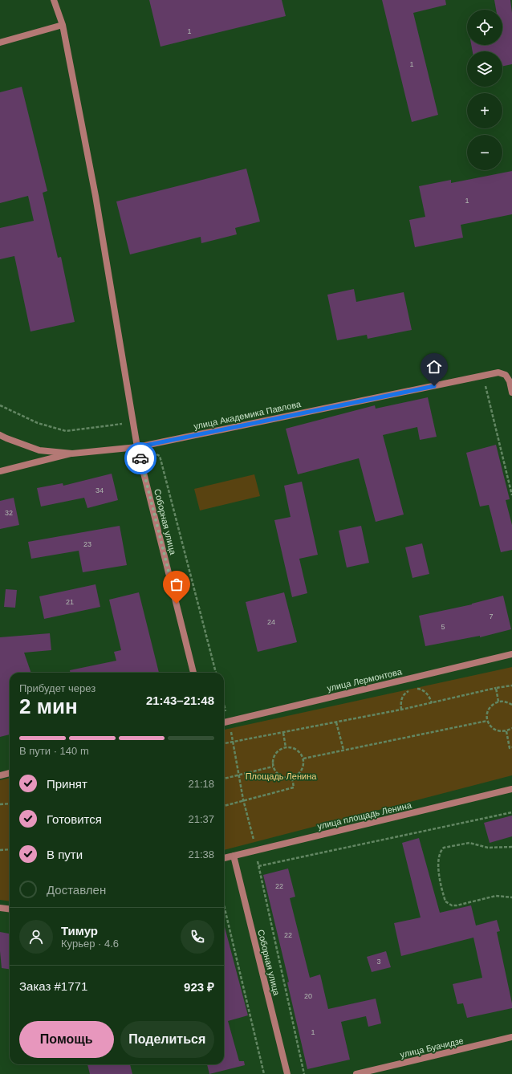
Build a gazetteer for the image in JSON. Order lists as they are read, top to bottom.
{
  "streets": {
    "street": [
      "улица Академика Павлова",
      "Соборная улица",
      "улица Лермонтова",
      "улица площадь Ленина",
      "улица Буачидзе"
    ]
  },
  "crossings": [
    ["улица Академика Павлова", "Соборная улица"],
    ["Соборная улица", "улица площадь Ленина"]
  ],
  "parks": ["Площадь Ленина"],
  "house_numbers": [
    "1",
    "1",
    "1",
    "34",
    "32",
    "23",
    "21",
    "7",
    "24",
    "5",
    "22",
    "22",
    "3",
    "20",
    "1"
  ],
  "page": {
    "map_buttons": ["+", "−"],
    "heading": ["2 мин", "Прибудет через", "21:43–21:48"],
    "panel": [
      "Тимур",
      "Курьер · 4.6",
      "Заказ #1771",
      "923 ₽"
    ],
    "bar": "В пути · 140 m",
    "list": [
      ["Принят", "21:18"],
      ["Готовится", "21:37"],
      ["В пути", "21:38"],
      "Доставлен"
    ],
    "buttons": ["Помощь", "Поделиться"]
  }
}
